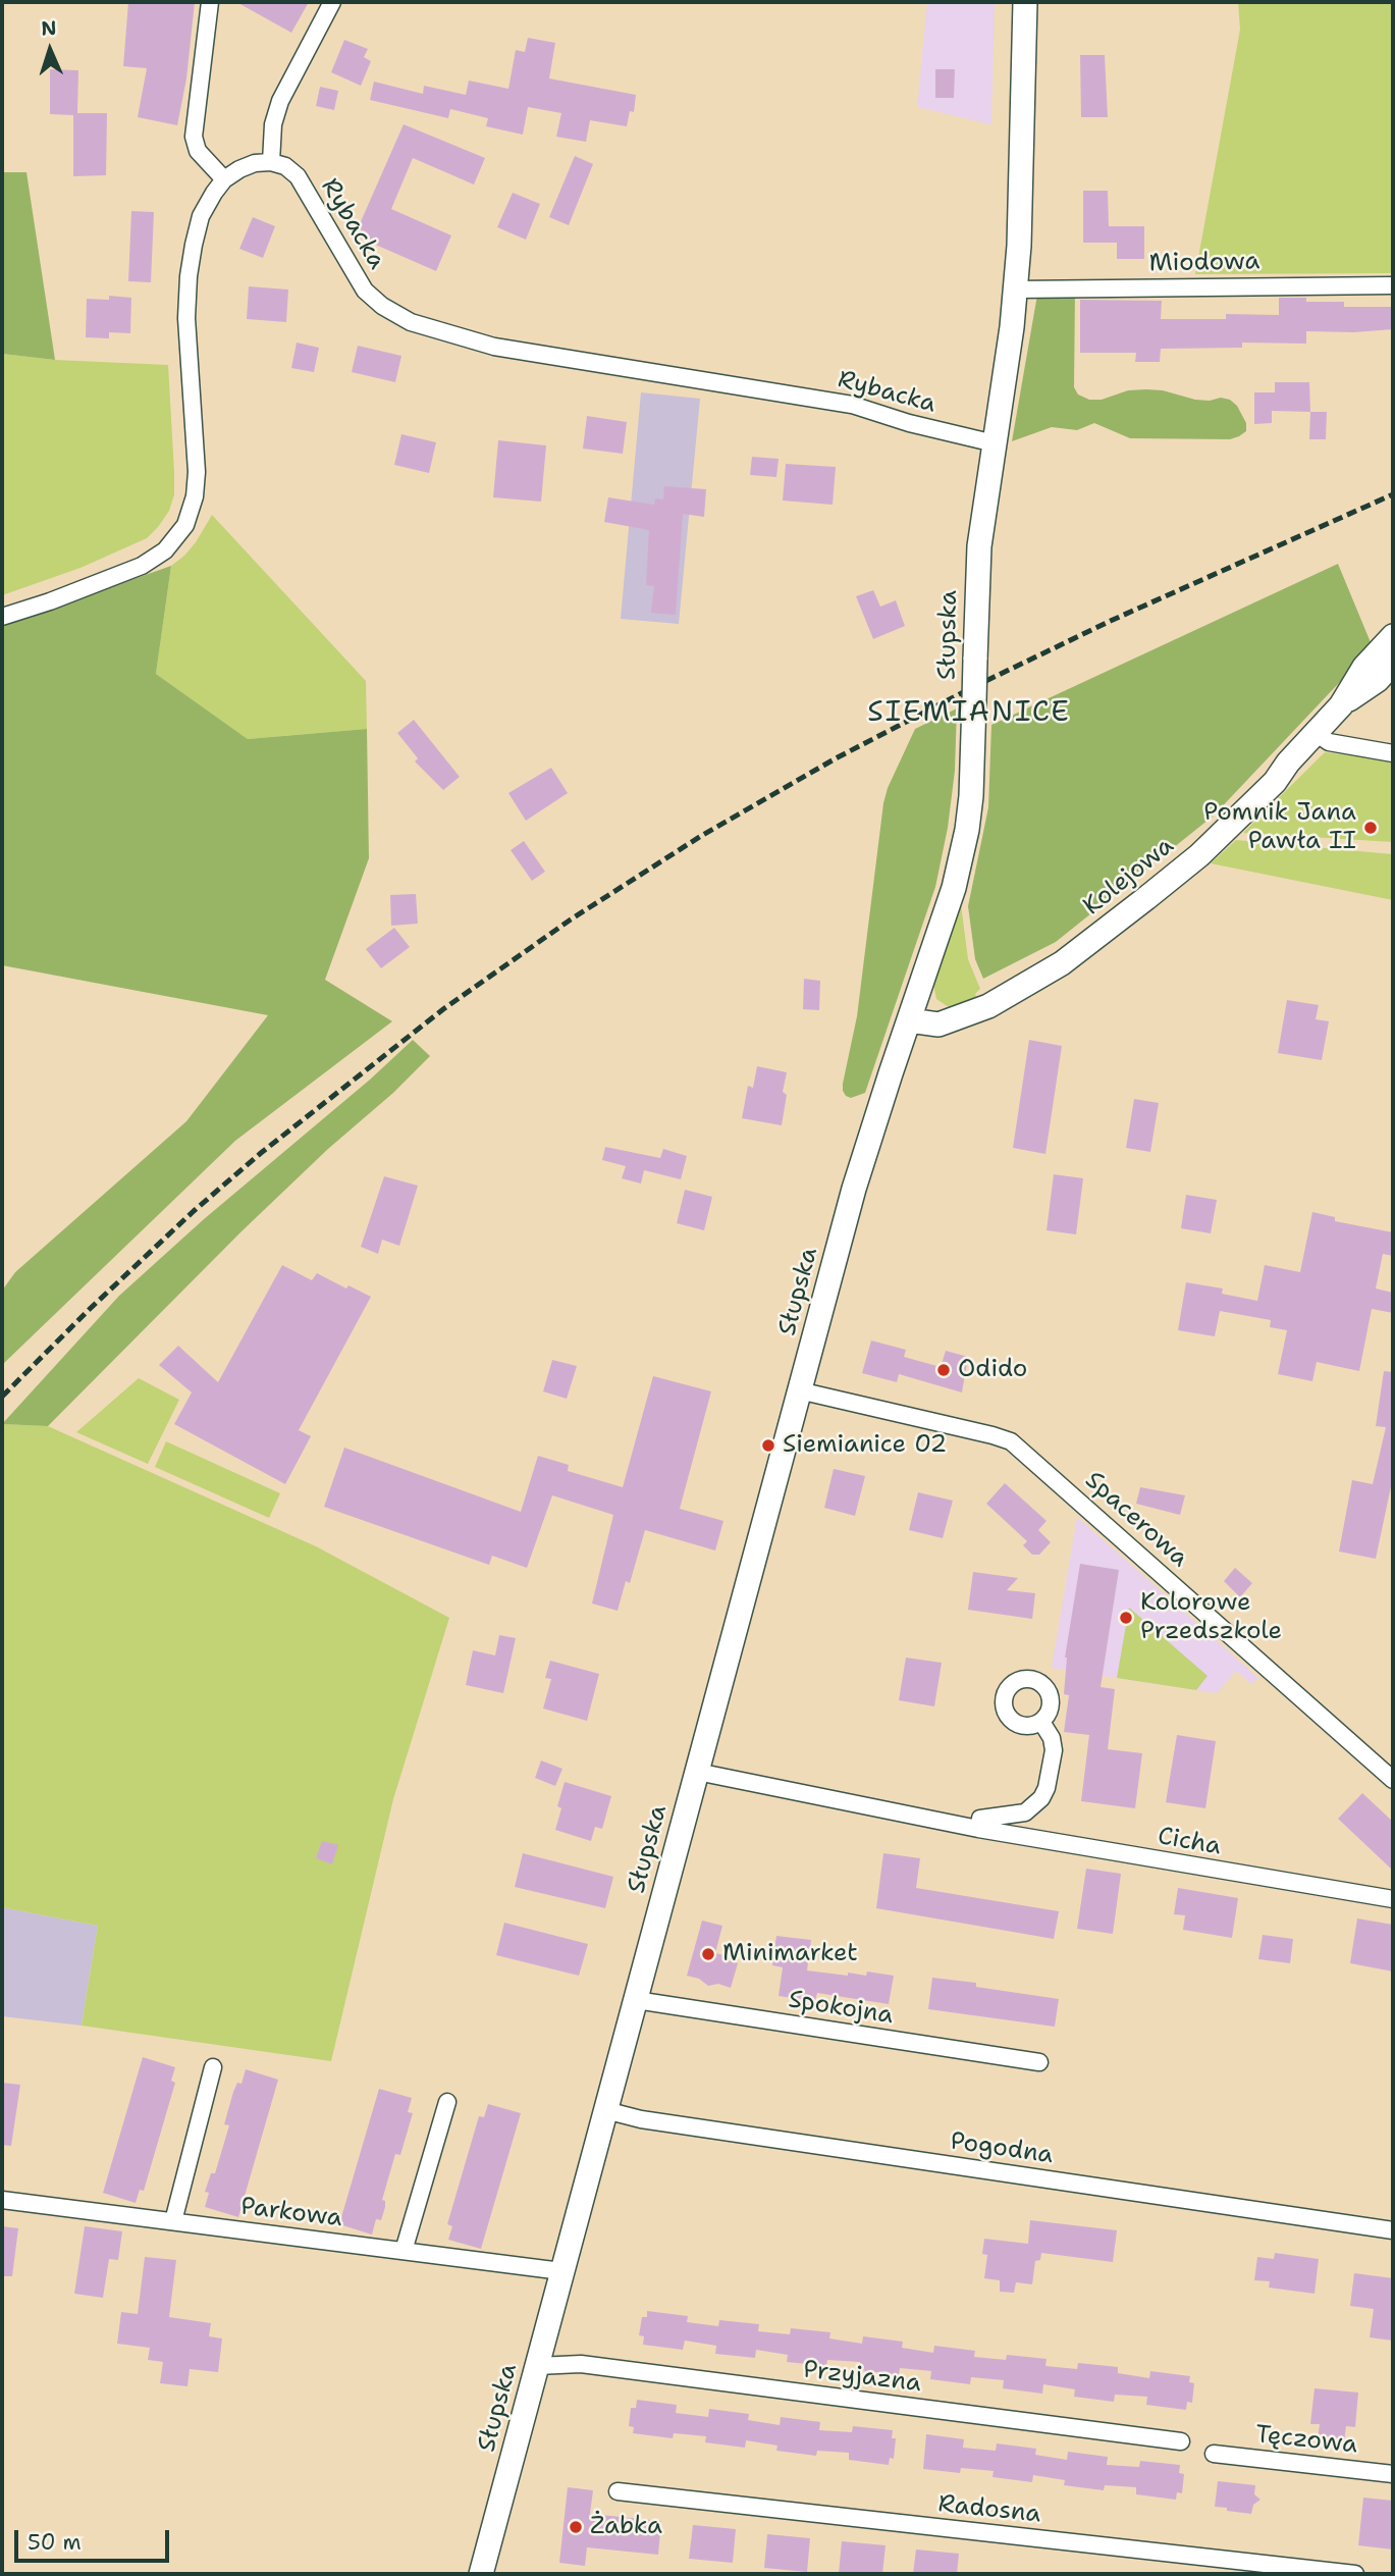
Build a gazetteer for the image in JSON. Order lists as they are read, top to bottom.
{
  "streets": {
    "main road": ["Słupska", "Kolejowa"],
    "street": [
      "Rybacka",
      "Miodowa",
      "Spacerowa",
      "Cicha",
      "Spokojna",
      "Pogodna",
      "Parkowa",
      "Przyjazna",
      "Tęczowa",
      "Radosna"
    ]
  },
  "crossings": [
    ["Rybacka", "Słupska"],
    ["Miodowa", "Słupska"],
    ["Słupska", "Kolejowa"],
    ["Słupska", "Spacerowa"],
    ["Słupska", "Cicha"],
    ["Słupska", "Spokojna"],
    ["Słupska", "Pogodna"],
    ["Słupska", "Parkowa"],
    ["Słupska", "Przyjazna"]
  ],
  "districts": ["SIEMIANICE"],
  "places": [
    "Pomnik Jana Pawła II",
    "Odido",
    "Siemianice 02",
    "Kolorowe Przedszkole",
    "Minimarket",
    "Żabka"
  ],
  "scale_bar": "50 m",
  "north": "top"
}
